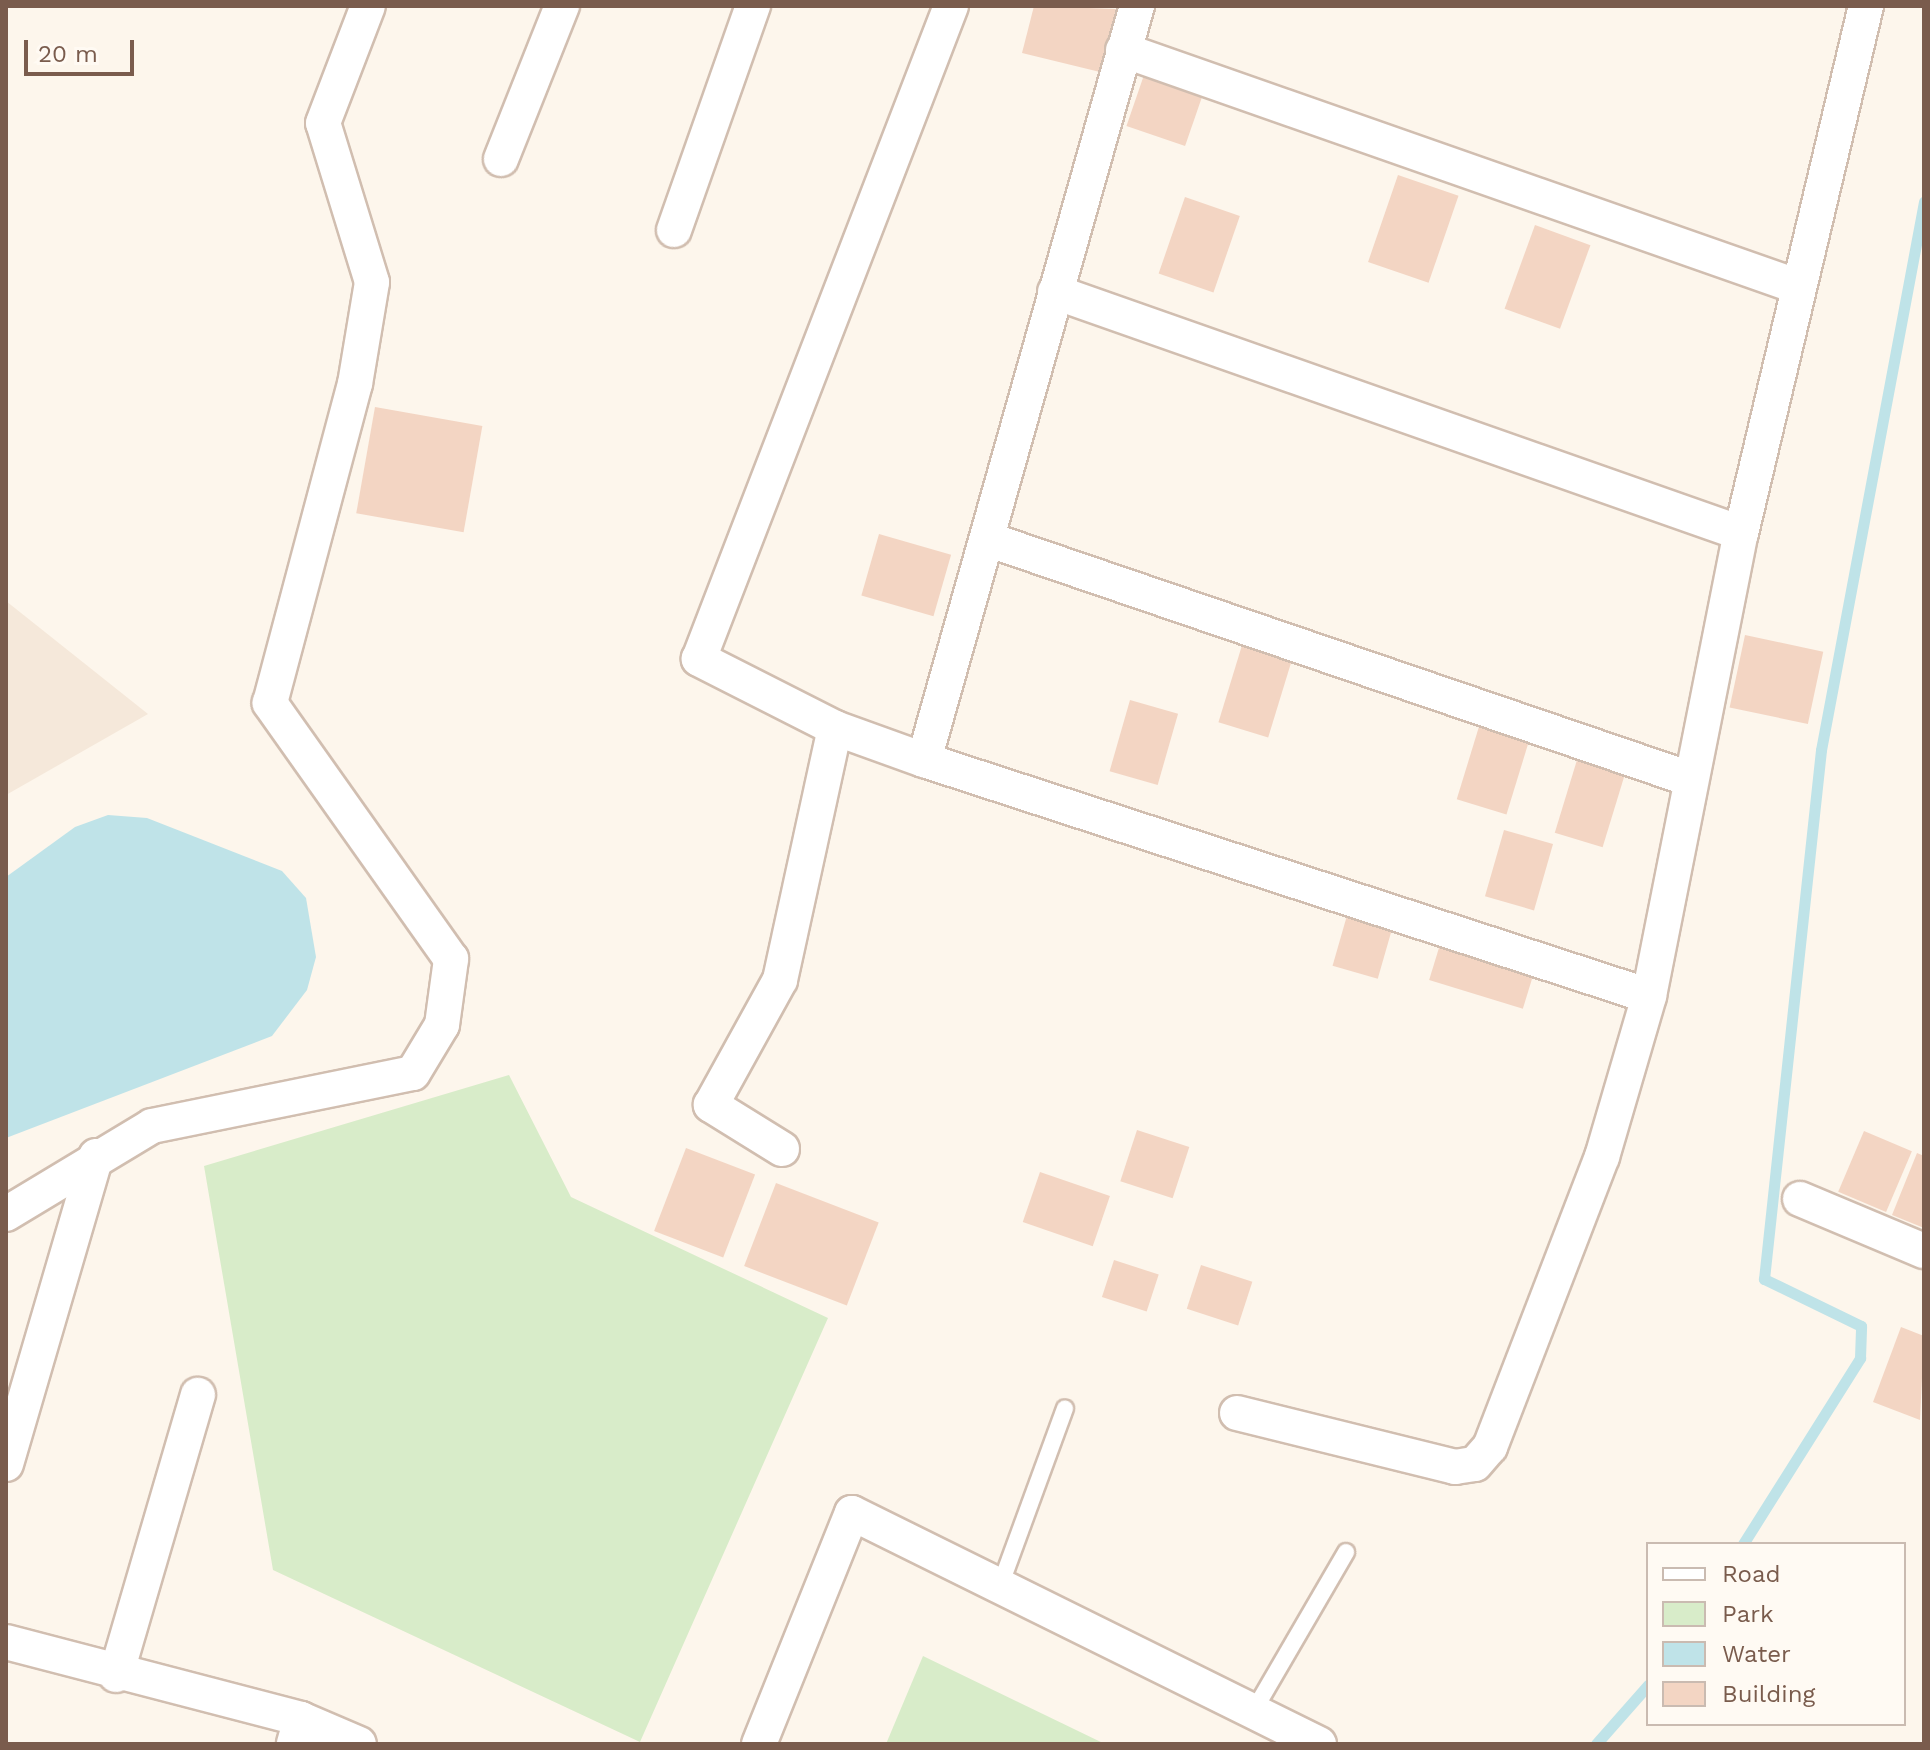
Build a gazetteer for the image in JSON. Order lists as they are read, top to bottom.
{
  "legend": [
    "Road",
    "Park",
    "Water",
    "Building"
  ],
  "scale_bar": "20 m"
}
